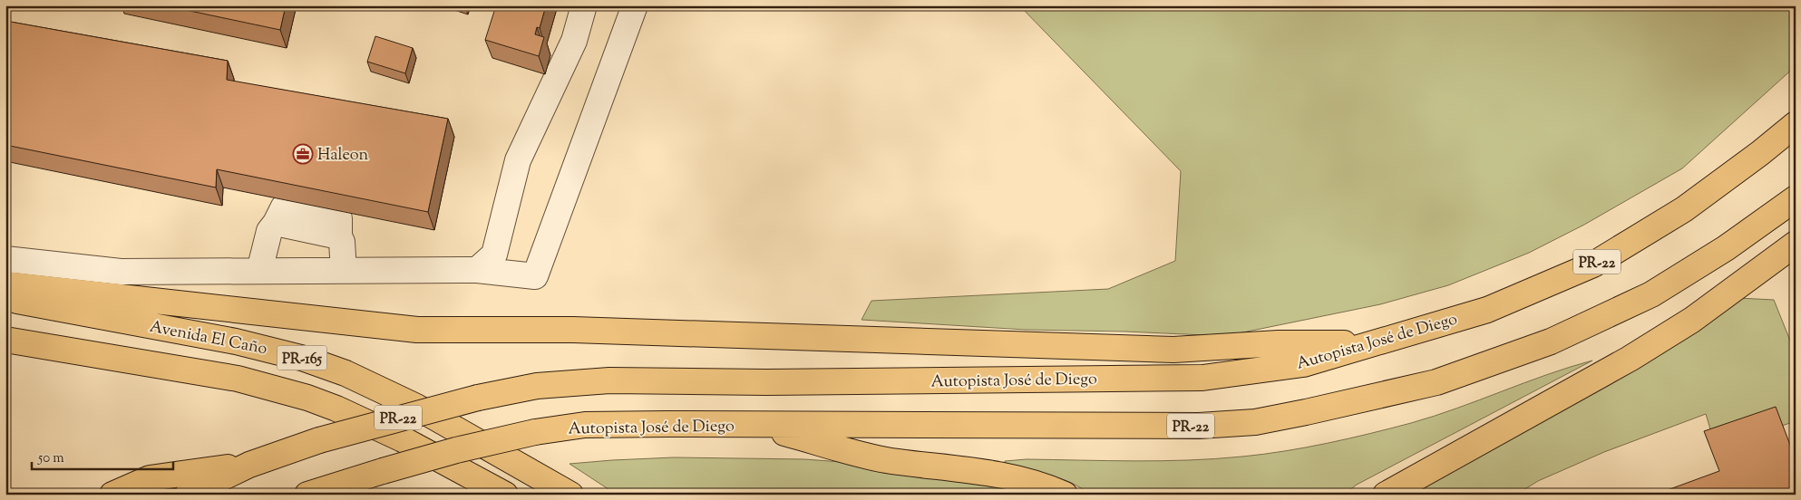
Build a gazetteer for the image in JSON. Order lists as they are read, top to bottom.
{
  "streets": {
    "highway": [
      "PR-22",
      "Avenida El Caño",
      "Autopista José de Diego",
      "PR-165"
    ]
  },
  "places": {
    "office": ["Haleon"]
  },
  "scale_bar": "50 m"
}
